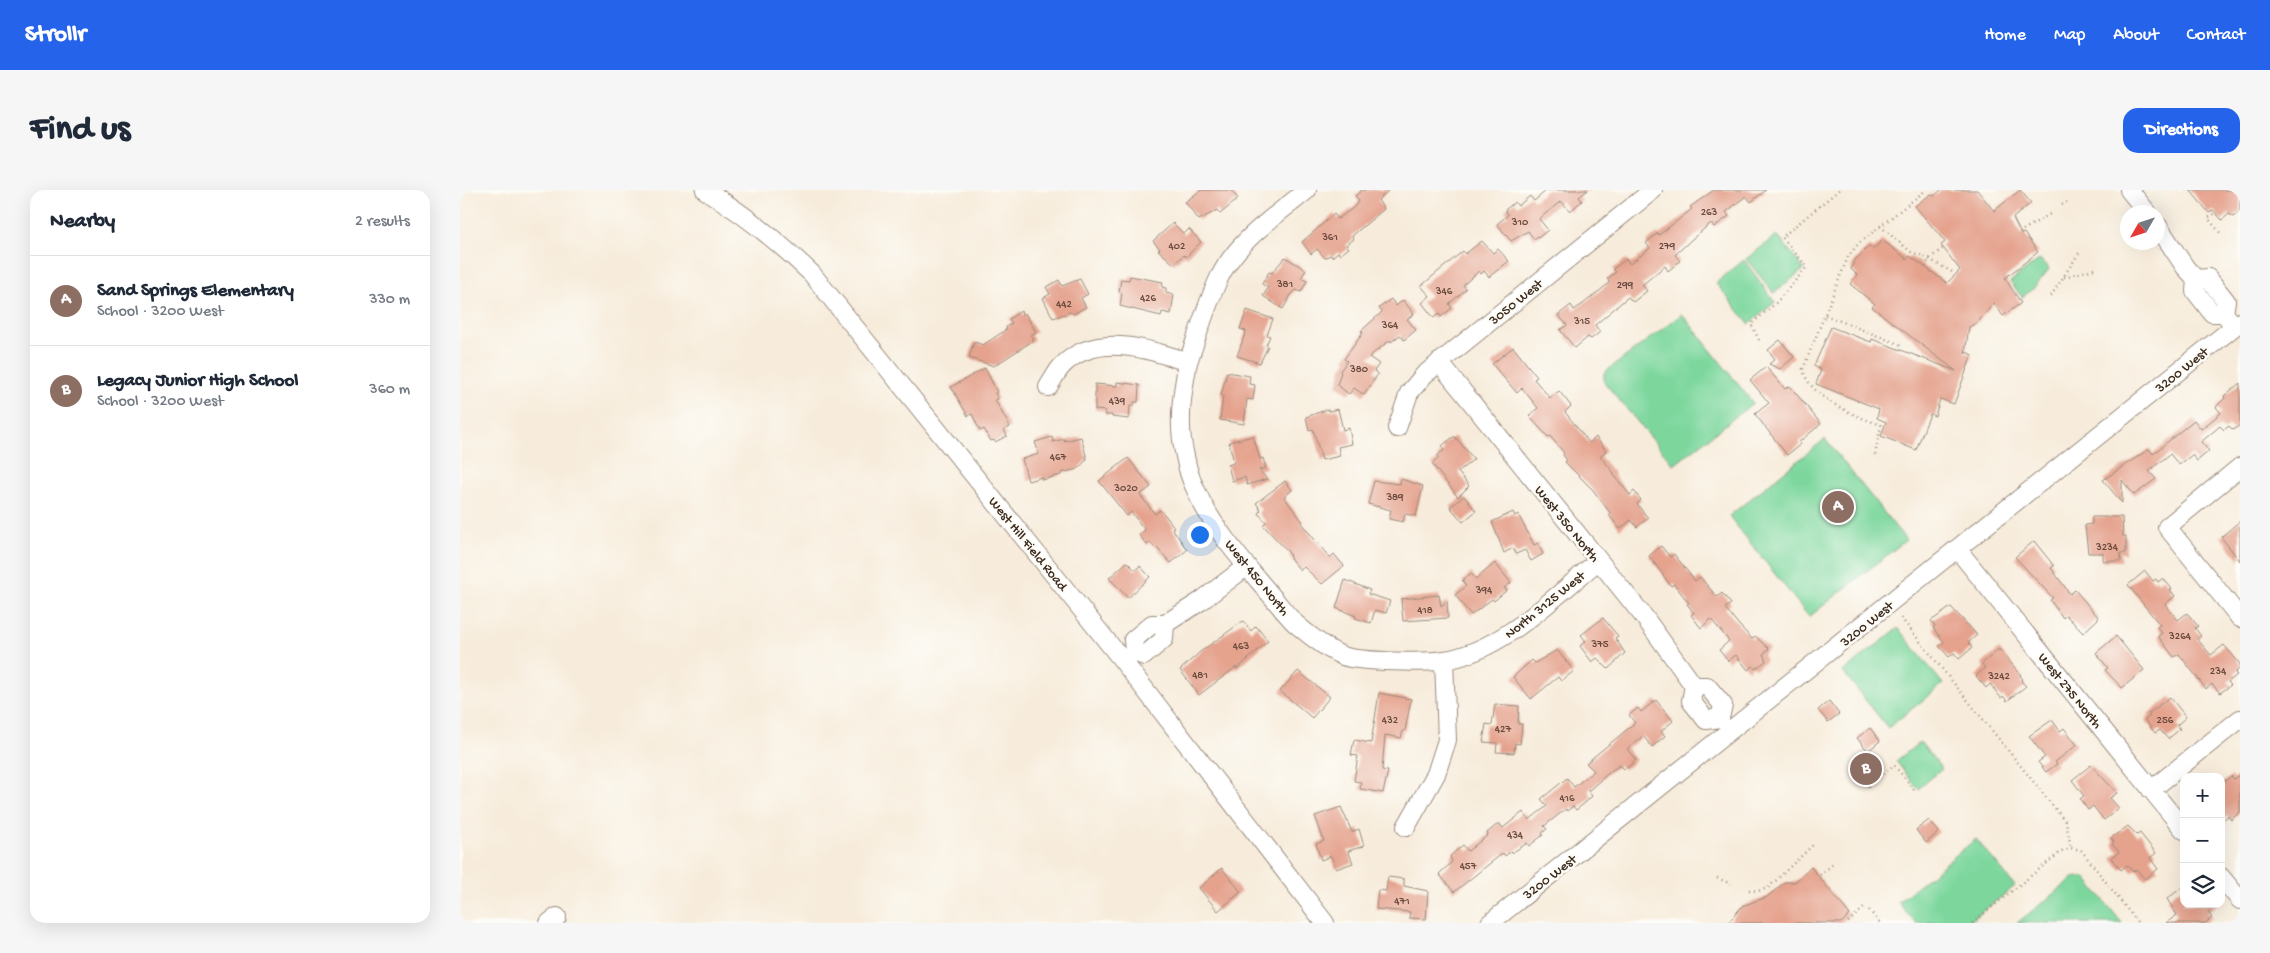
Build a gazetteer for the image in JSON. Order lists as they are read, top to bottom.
{
  "streets": {
    "street": [
      "3050 West",
      "3200 West",
      "West 350 North",
      "West Hill Field Road",
      "West 450 North",
      "North 3125 West",
      "West 275 North"
    ]
  },
  "crossings": [
    ["3050 West", "West 350 North"],
    ["3200 West", "West 350 North"],
    ["3200 West", "West 275 North"],
    ["West 350 North", "North 3125 West"],
    ["West 450 North", "North 3125 West"]
  ],
  "house_numbers": [
    "263",
    "310",
    "361",
    "402",
    "279",
    "381",
    "299",
    "346",
    "426",
    "442",
    "315",
    "364",
    "380",
    "439",
    "467",
    "3020",
    "389",
    "3234",
    "394",
    "418",
    "3264",
    "375",
    "463",
    "234",
    "481",
    "3242",
    "432",
    "256",
    "427",
    "416",
    "434",
    "457",
    "471"
  ],
  "north": "bottom left",
  "page": {
    "header": "Strollr",
    "nav": [
      "Home",
      "Map",
      "About",
      "Contact"
    ],
    "buttons": "Directions",
    "title": "Find us",
    "heading": ["Nearby", "2 results"],
    "list": [
      {
        "mark": "A",
        "name": "Sand Springs Elementary",
        "note": "School · 3200 West",
        "value": "330 m"
      },
      {
        "mark": "B",
        "name": "Legacy Junior High School",
        "note": "School · 3200 West",
        "value": "360 m"
      }
    ],
    "pins": ["A", "B"],
    "map_buttons": ["+", "−"]
  }
}
